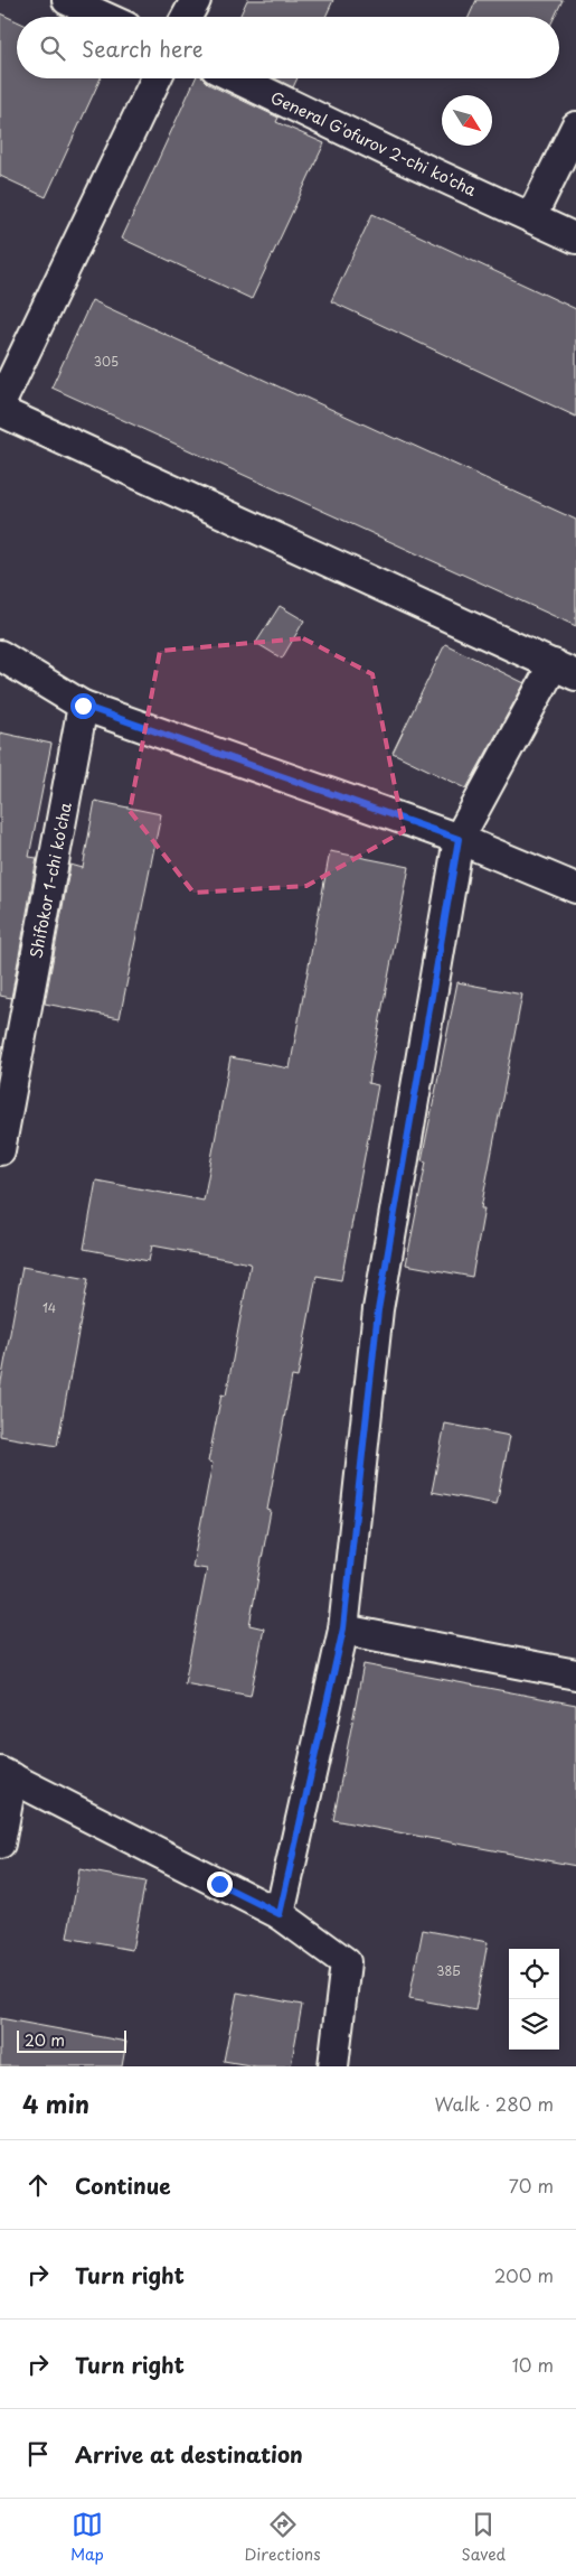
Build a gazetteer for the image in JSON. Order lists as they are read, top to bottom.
{
  "streets": {
    "street": ["General G'ofurov 2-chi ko'cha", "Shifokor 1-chi ko'cha"]
  },
  "house_numbers": ["305", "14", "38Б"],
  "scale_bar": "20 m",
  "north": "bottom right",
  "page": {
    "search": "Search here",
    "scale": "20 m",
    "heading": ["4 min", "Walk · 280 m"],
    "list": [
      ["Continue", "70 m"],
      ["Turn right", "200 m"],
      ["Turn right", "10 m"],
      "Arrive at destination"
    ],
    "nav": ["Map", "Directions", "Saved"]
  }
}
